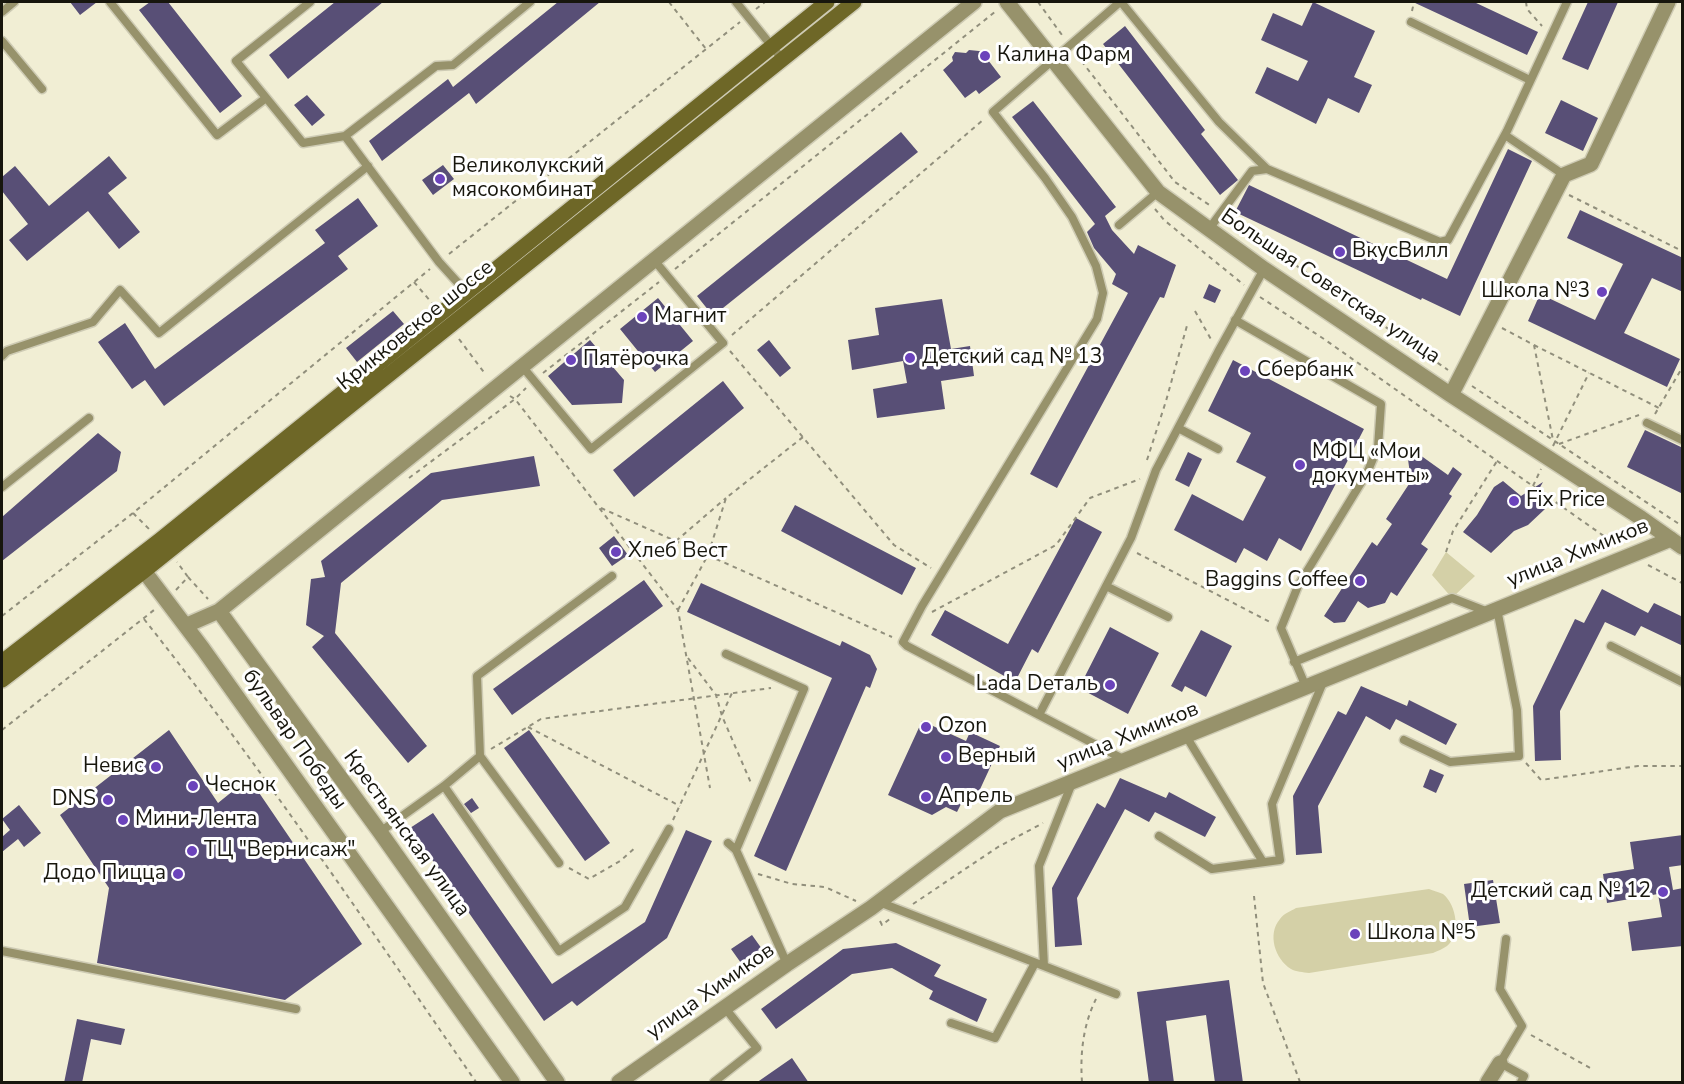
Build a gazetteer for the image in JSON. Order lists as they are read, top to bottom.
{
  "streets": {
    "main road": ["Крикковское шоссе"],
    "street": [
      "Большая Советская улица",
      "улица Химиков",
      "бульвар Победы",
      "Крестьянская улица"
    ]
  },
  "crossings": [
    ["Большая Советская улица", "улица Химиков"],
    ["Крикковское шоссе", "бульвар Победы"]
  ],
  "places": [
    "Калина Фарм",
    "Великолукский мясокомбинат",
    "ВкусВилл",
    "Школа №3",
    "Магнит",
    "Детский сад № 13",
    "Пятёрочка",
    "Сбербанк",
    "МФЦ «Мои документы»",
    "Fix Price",
    "Хлеб Вест",
    "Baggins Coffee",
    "Lada Dеталь",
    "Ozon",
    "Верный",
    "Невис",
    "Чеснок",
    "Апрель",
    "DNS",
    "Мини-Лента",
    "ТЦ \"Вернисаж\"",
    "Додо Пицца",
    "Детский сад № 12",
    "Школа №5"
  ]
}
